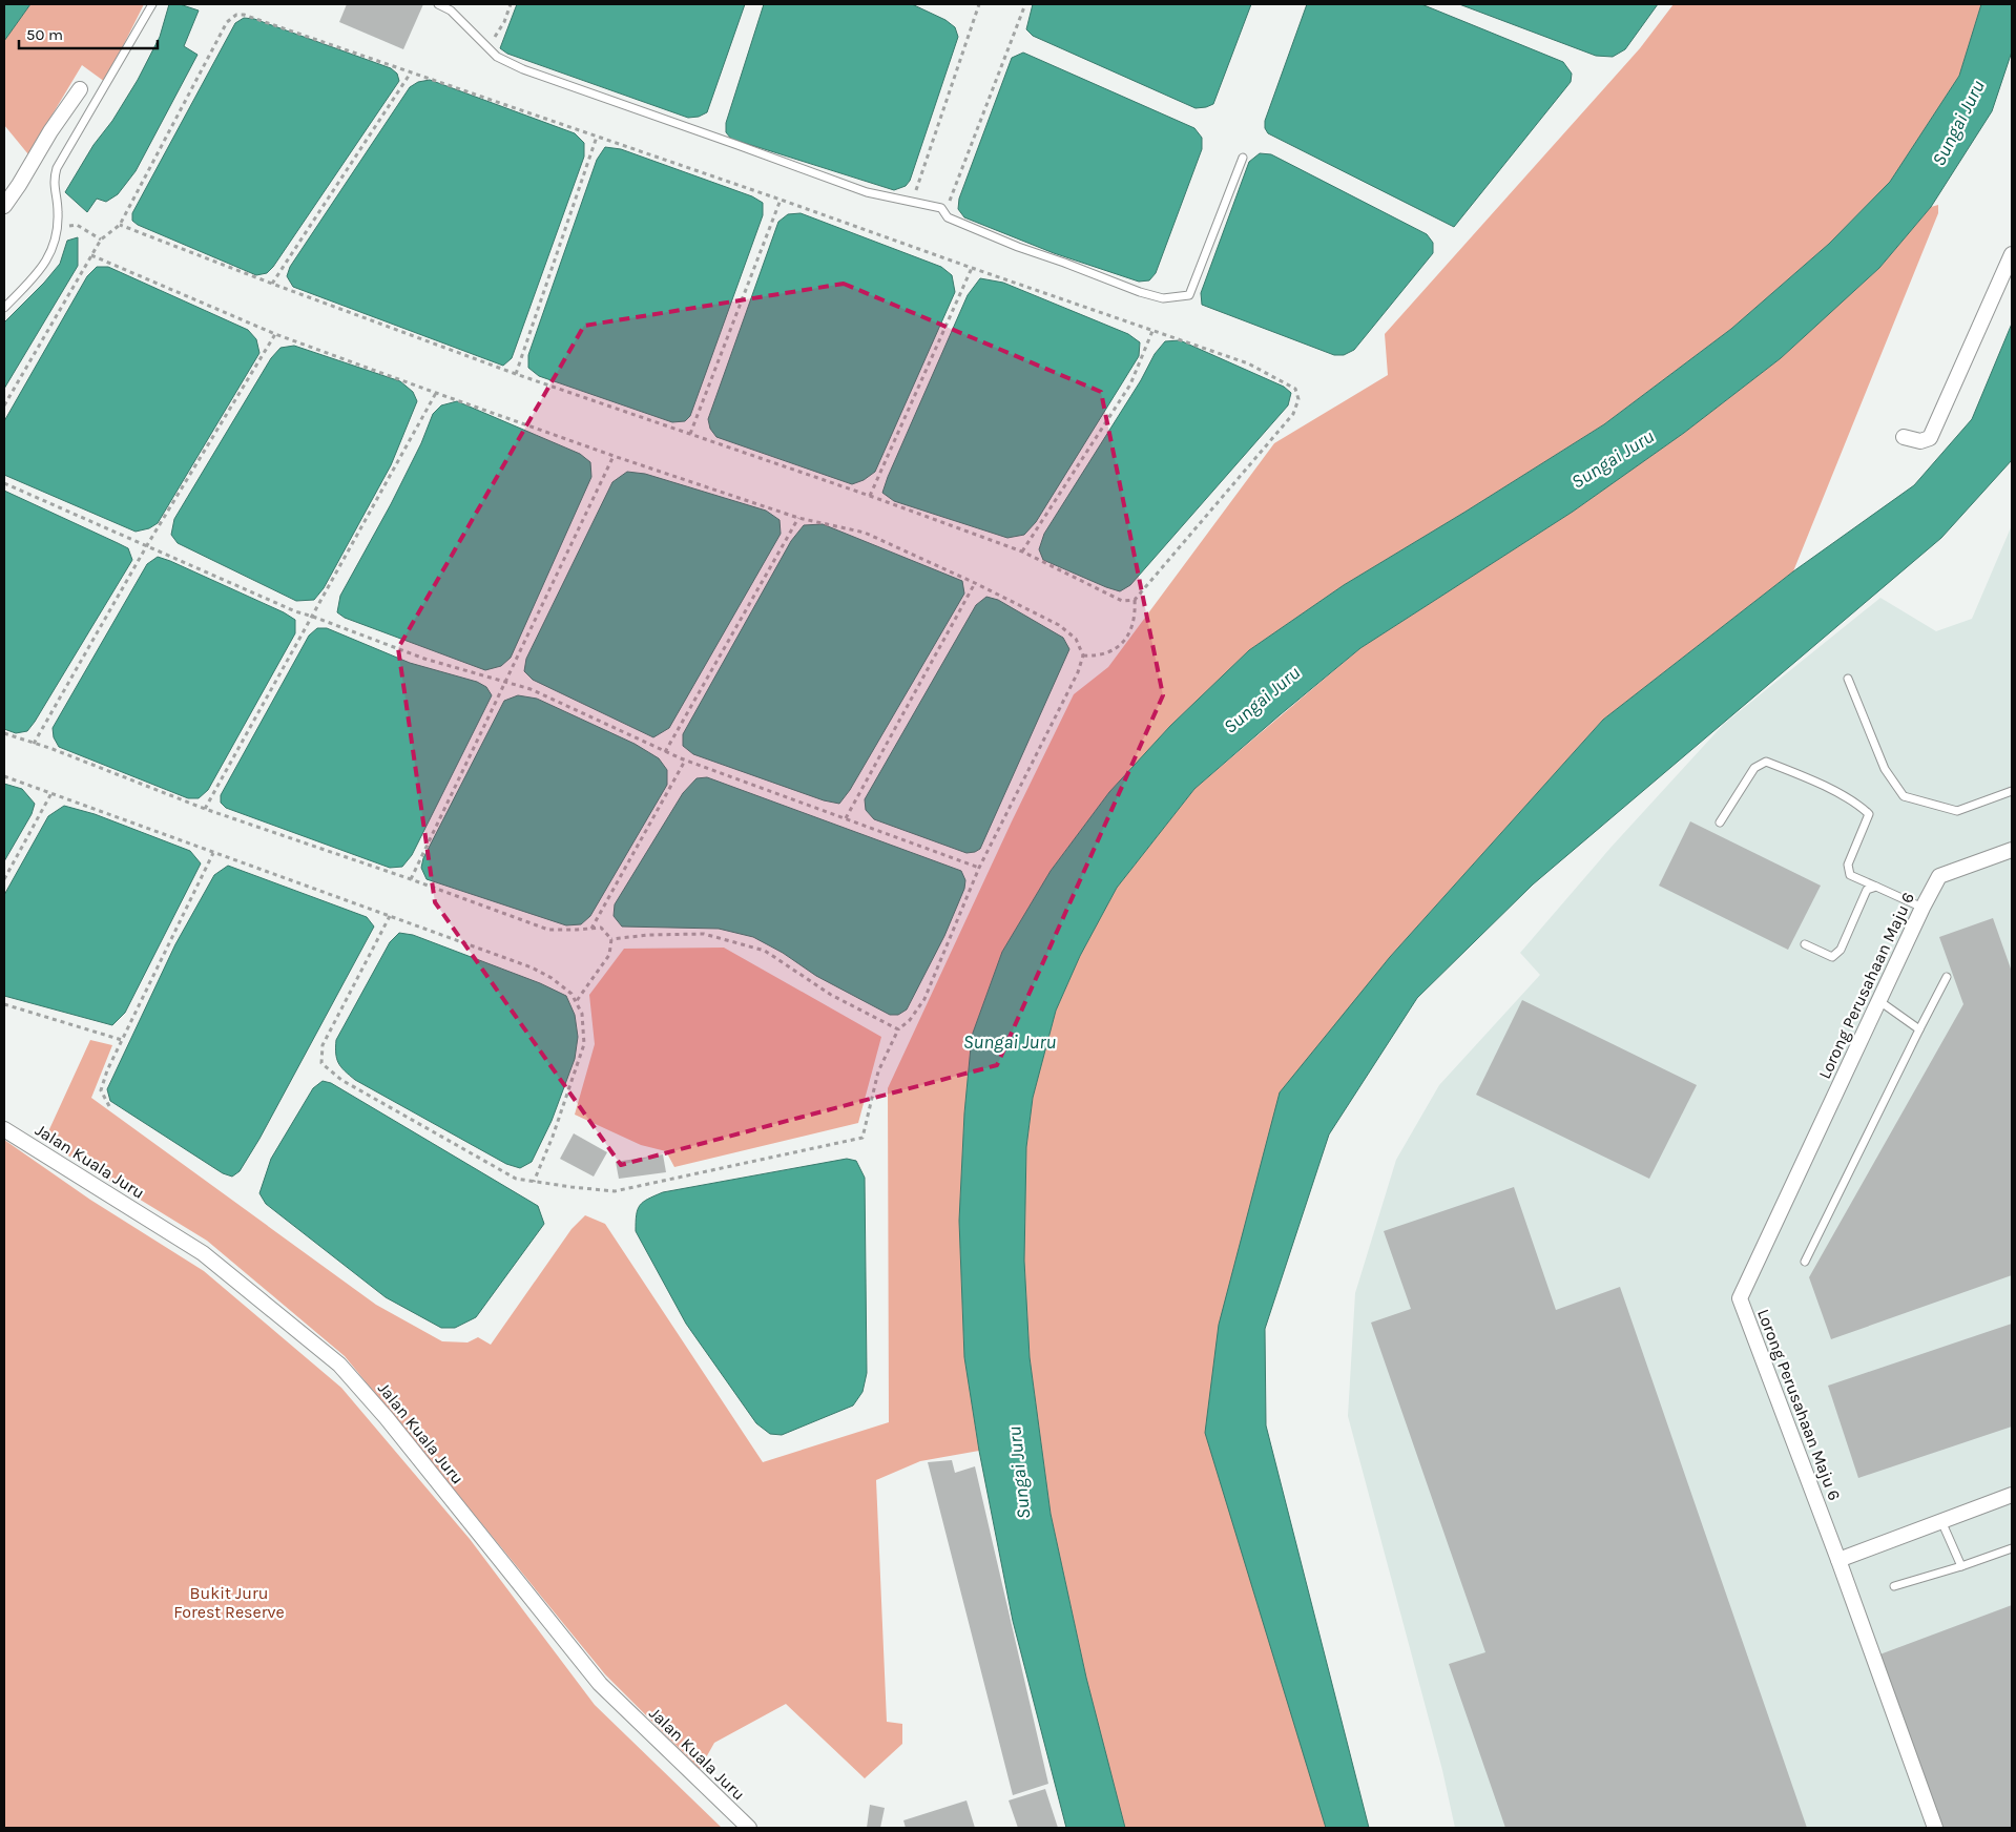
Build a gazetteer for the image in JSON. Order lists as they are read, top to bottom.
{
  "streets": {
    "street": ["Lorong Perusahaan Maju 6", "Jalan Kuala Juru"]
  },
  "water": ["Sungai Juru"],
  "parks": ["Bukit Juru Forest Reserve"],
  "scale_bar": "50 m"
}
